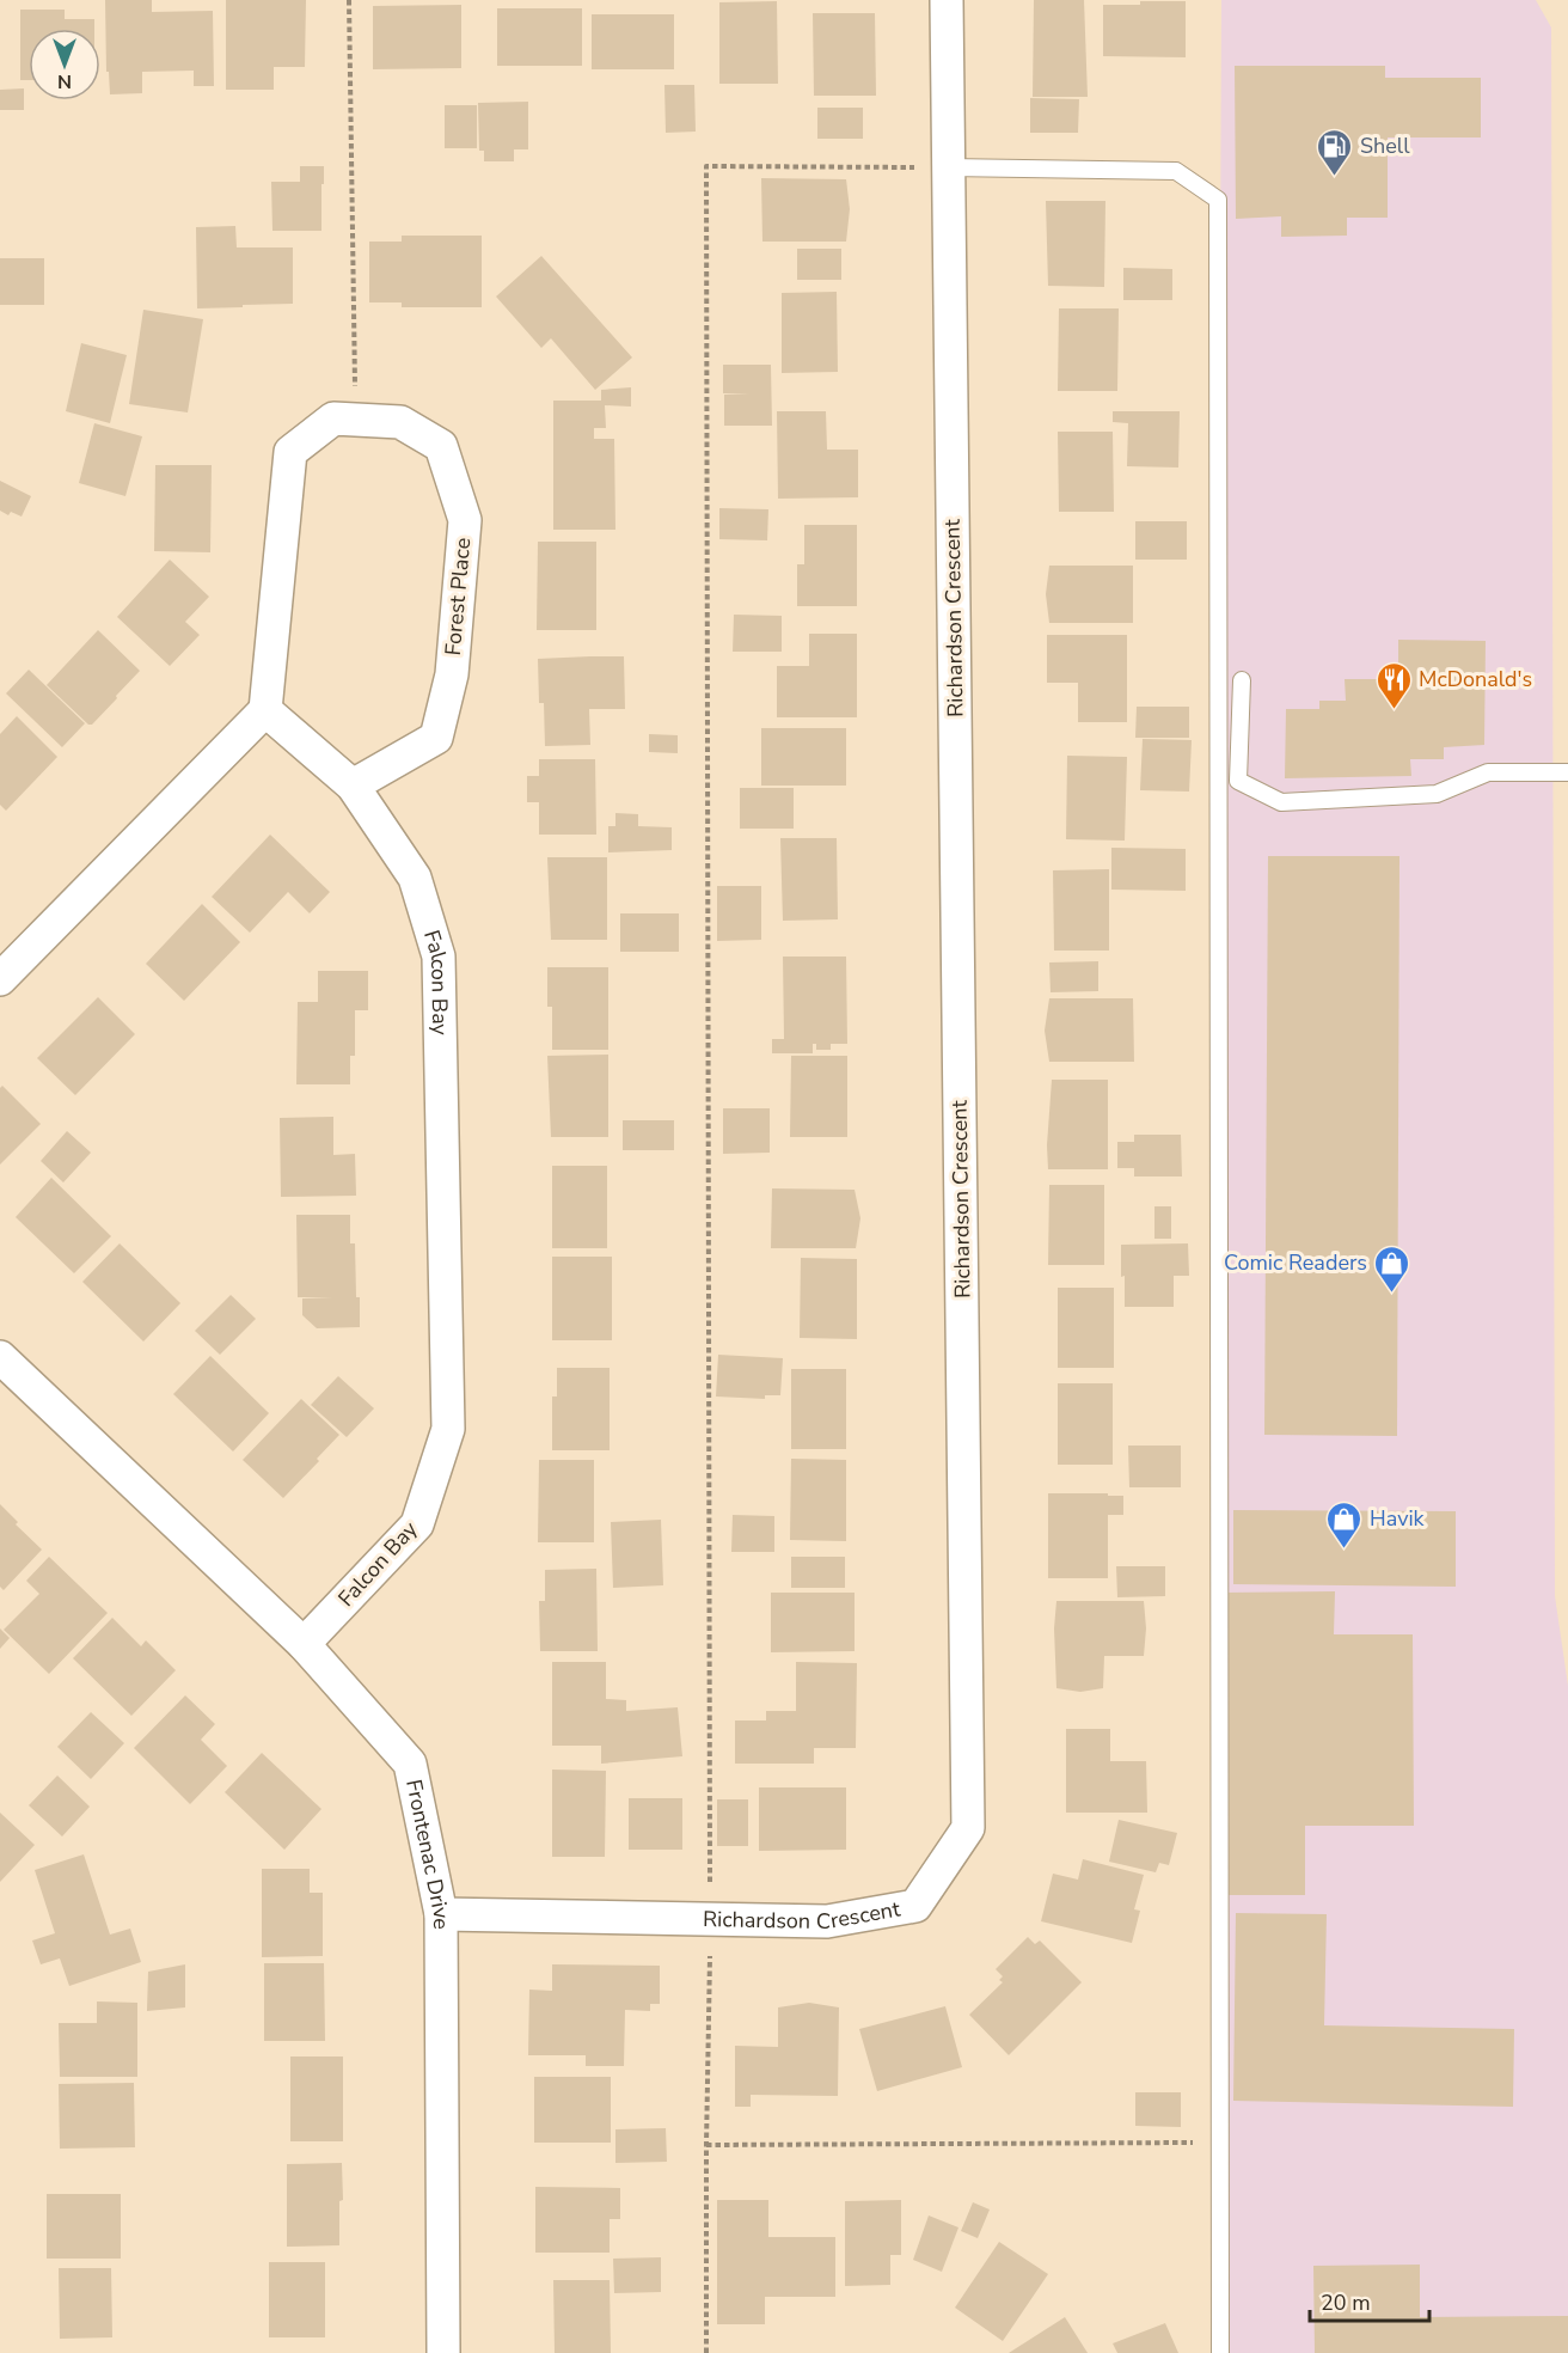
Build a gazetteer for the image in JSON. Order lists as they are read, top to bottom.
{
  "streets": {
    "street": [
      "Forest Place",
      "Richardson Crescent",
      "Falcon Bay",
      "Frontenac Drive"
    ]
  },
  "crossings": [
    ["Forest Place", "Falcon Bay"],
    ["Richardson Crescent", "Frontenac Drive"],
    ["Falcon Bay", "Frontenac Drive"]
  ],
  "places": {
    "fuel station": ["Shell"],
    "restaurant": ["McDonald's"],
    "shop": ["Comic Readers", "Havik"]
  },
  "scale_bar": "20 m",
  "north": "bottom"
}
